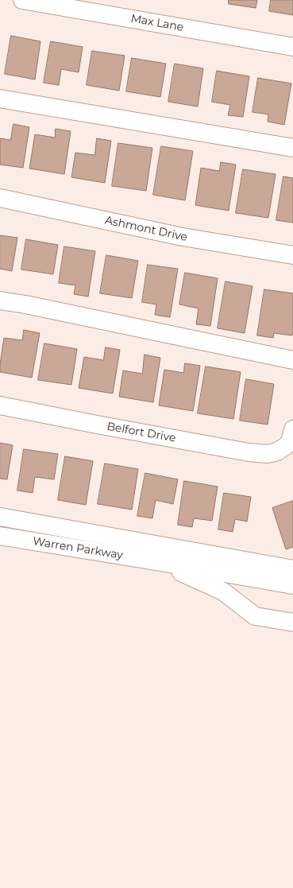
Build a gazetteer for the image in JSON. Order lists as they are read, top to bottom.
{
  "streets": {
    "street": [
      "Max Lane",
      "Ashmont Drive",
      "Belfort Drive",
      "Warren Parkway"
    ]
  }
}
